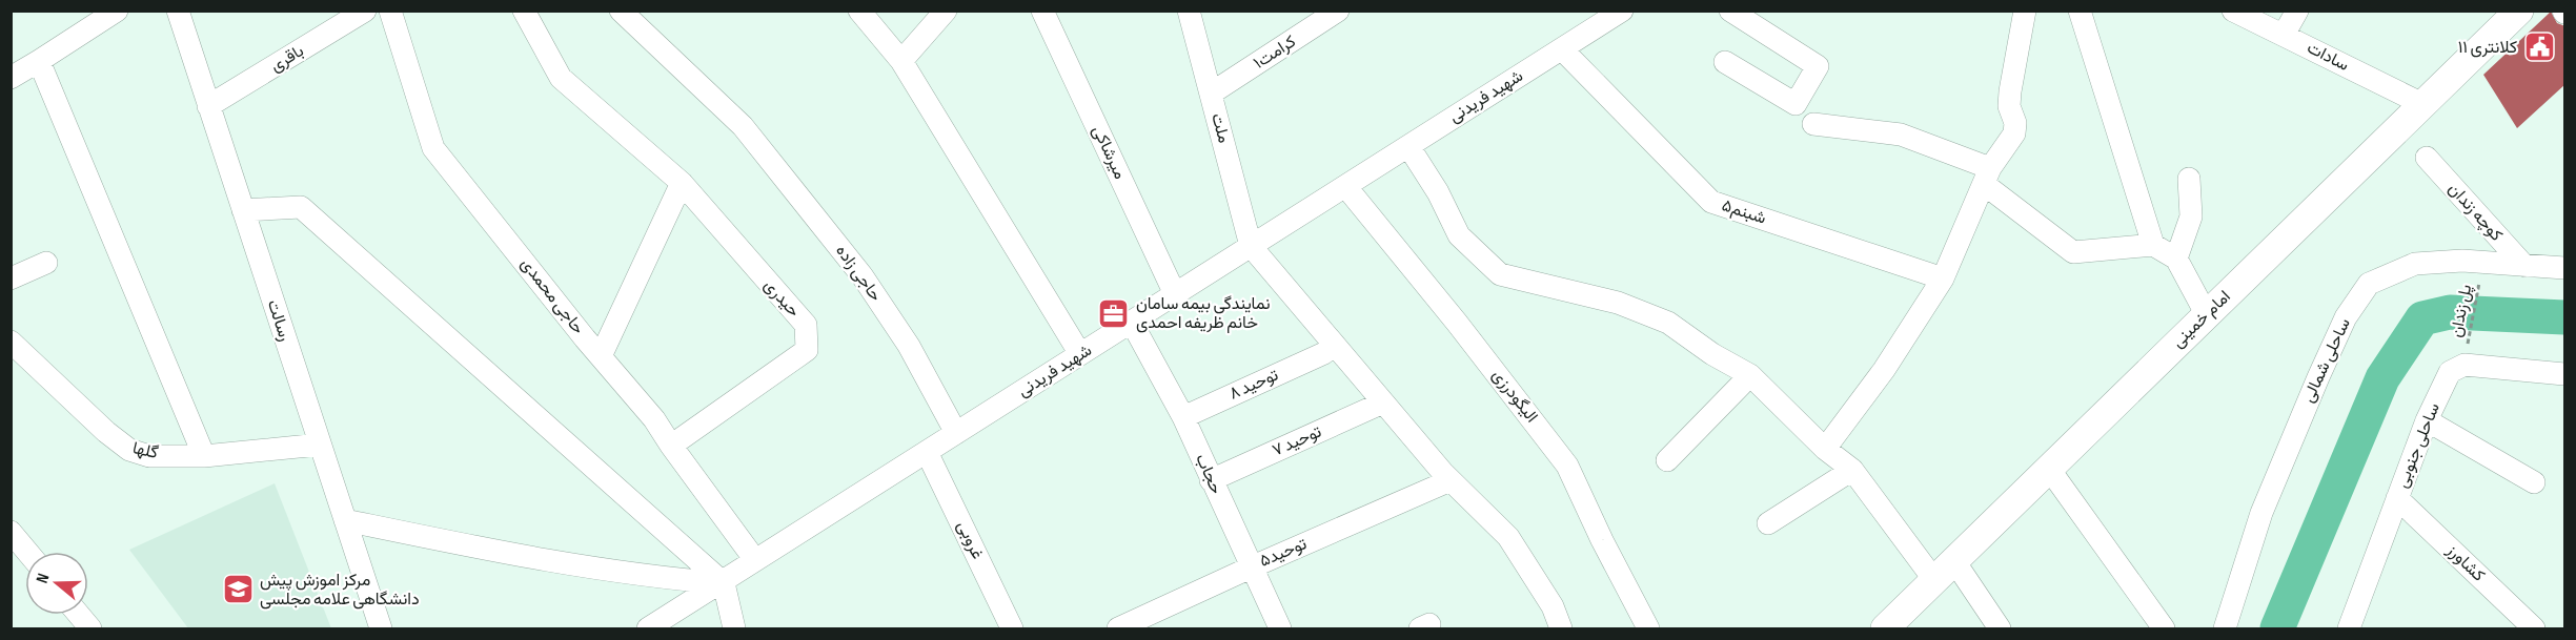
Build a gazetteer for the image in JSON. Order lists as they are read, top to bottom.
{
  "streets": {
    "main road": ["امام خمینی"],
    "street": [
      "کرامت۱",
      "سادات",
      "باقری",
      "شهید فریدنی",
      "ملت",
      "میرشاکی",
      "شبنم۵",
      "کوچه زندان",
      "حاجی زاده",
      "حاجی محمدی",
      "حیدری",
      "رسالت",
      "ساحلی شمالی",
      "توحید ۸",
      "الیگودرزی",
      "توحید ۷",
      "ساحلی جنوبی",
      "گلها",
      "حجاب",
      "غروبی",
      "توحید۵",
      "کشاورز"
    ],
    "path": ["پل زندان"]
  },
  "crossings": [
    ["کرامت۱", "ملت"],
    ["سادات", "امام خمینی"],
    ["باقری", "رسالت"],
    ["شهید فریدنی", "ملت"],
    ["شهید فریدنی", "میرشاکی"],
    ["شهید فریدنی", "شبنم۵"],
    ["شهید فریدنی", "حاجی زاده"],
    ["شهید فریدنی", "حاجی محمدی"],
    ["شهید فریدنی", "الیگودرزی"],
    ["شهید فریدنی", "حجاب"],
    ["شهید فریدنی", "غروبی"],
    ["کوچه زندان", "ساحلی شمالی"],
    ["حاجی محمدی", "حیدری"],
    ["پل زندان", "ساحلی شمالی"],
    ["پل زندان", "ساحلی جنوبی"],
    ["رسالت", "گلها"],
    ["توحید ۸", "حجاب"],
    ["توحید ۷", "حجاب"],
    ["ساحلی جنوبی", "کشاورز"],
    ["حجاب", "توحید۵"]
  ],
  "places": {
    "public building": ["کلانتری ۱۱"],
    "office": ["نمایندگی بیمه سامان خانم ظریفه احمدی"],
    "school or university": ["مرکز اموزش پیش دانشگاهی علامه مجلسی"]
  },
  "north": "left"
}
